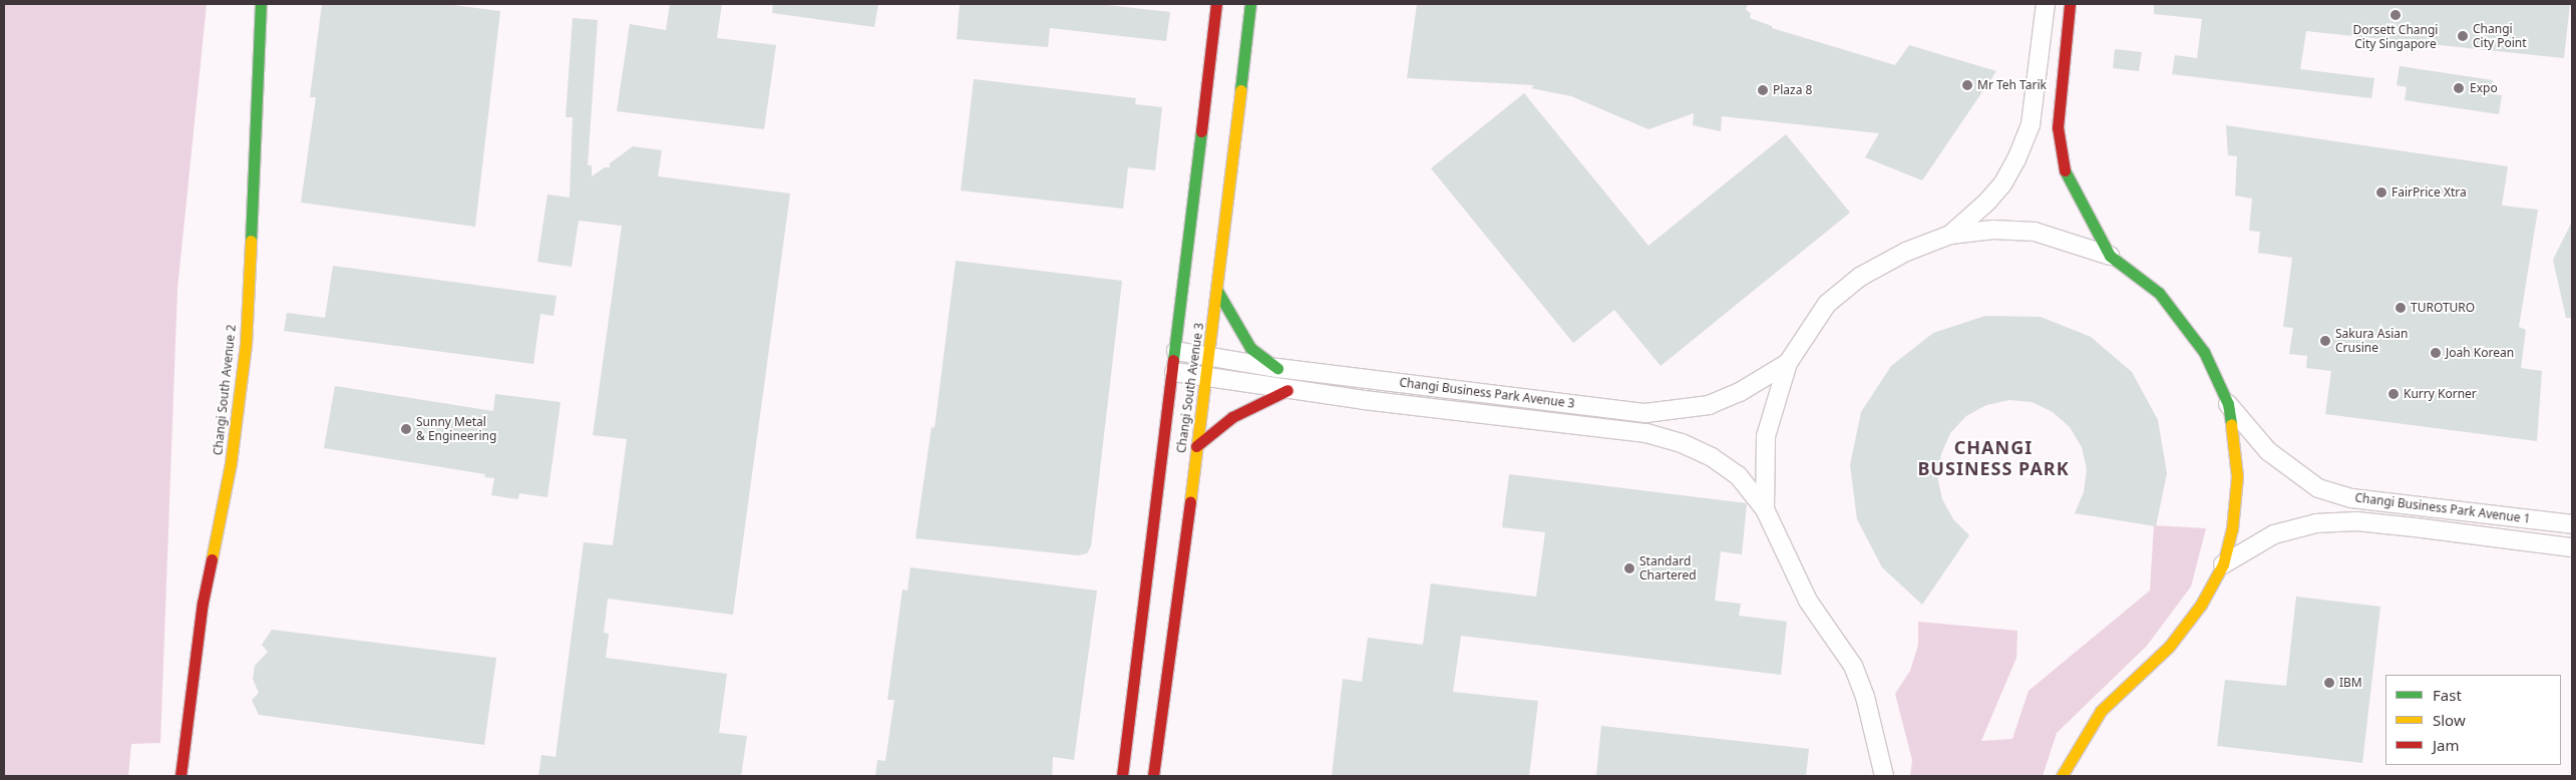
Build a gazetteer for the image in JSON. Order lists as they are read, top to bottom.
{
  "streets": {
    "street": [
      "Changi South Avenue 3",
      "Changi South Avenue 2",
      "Changi Business Park Avenue 3",
      "Changi Business Park Avenue 1"
    ]
  },
  "crossings": [
    ["Changi South Avenue 3", "Changi Business Park Avenue 3"]
  ],
  "districts": ["CHANGI BUSINESS PARK"],
  "places": [
    "Dorsett Changi City Singapore",
    "Changi City Point",
    "Mr Teh Tarik",
    "Expo",
    "Plaza 8",
    "FairPrice Xtra",
    "TUROTURO",
    "Sakura Asian Crusine",
    "Joah Korean",
    "Kurry Korner",
    "Sunny Metal & Engineering",
    "Standard Chartered",
    "IBM"
  ],
  "legend": ["Fast", "Slow", "Jam"]
}
